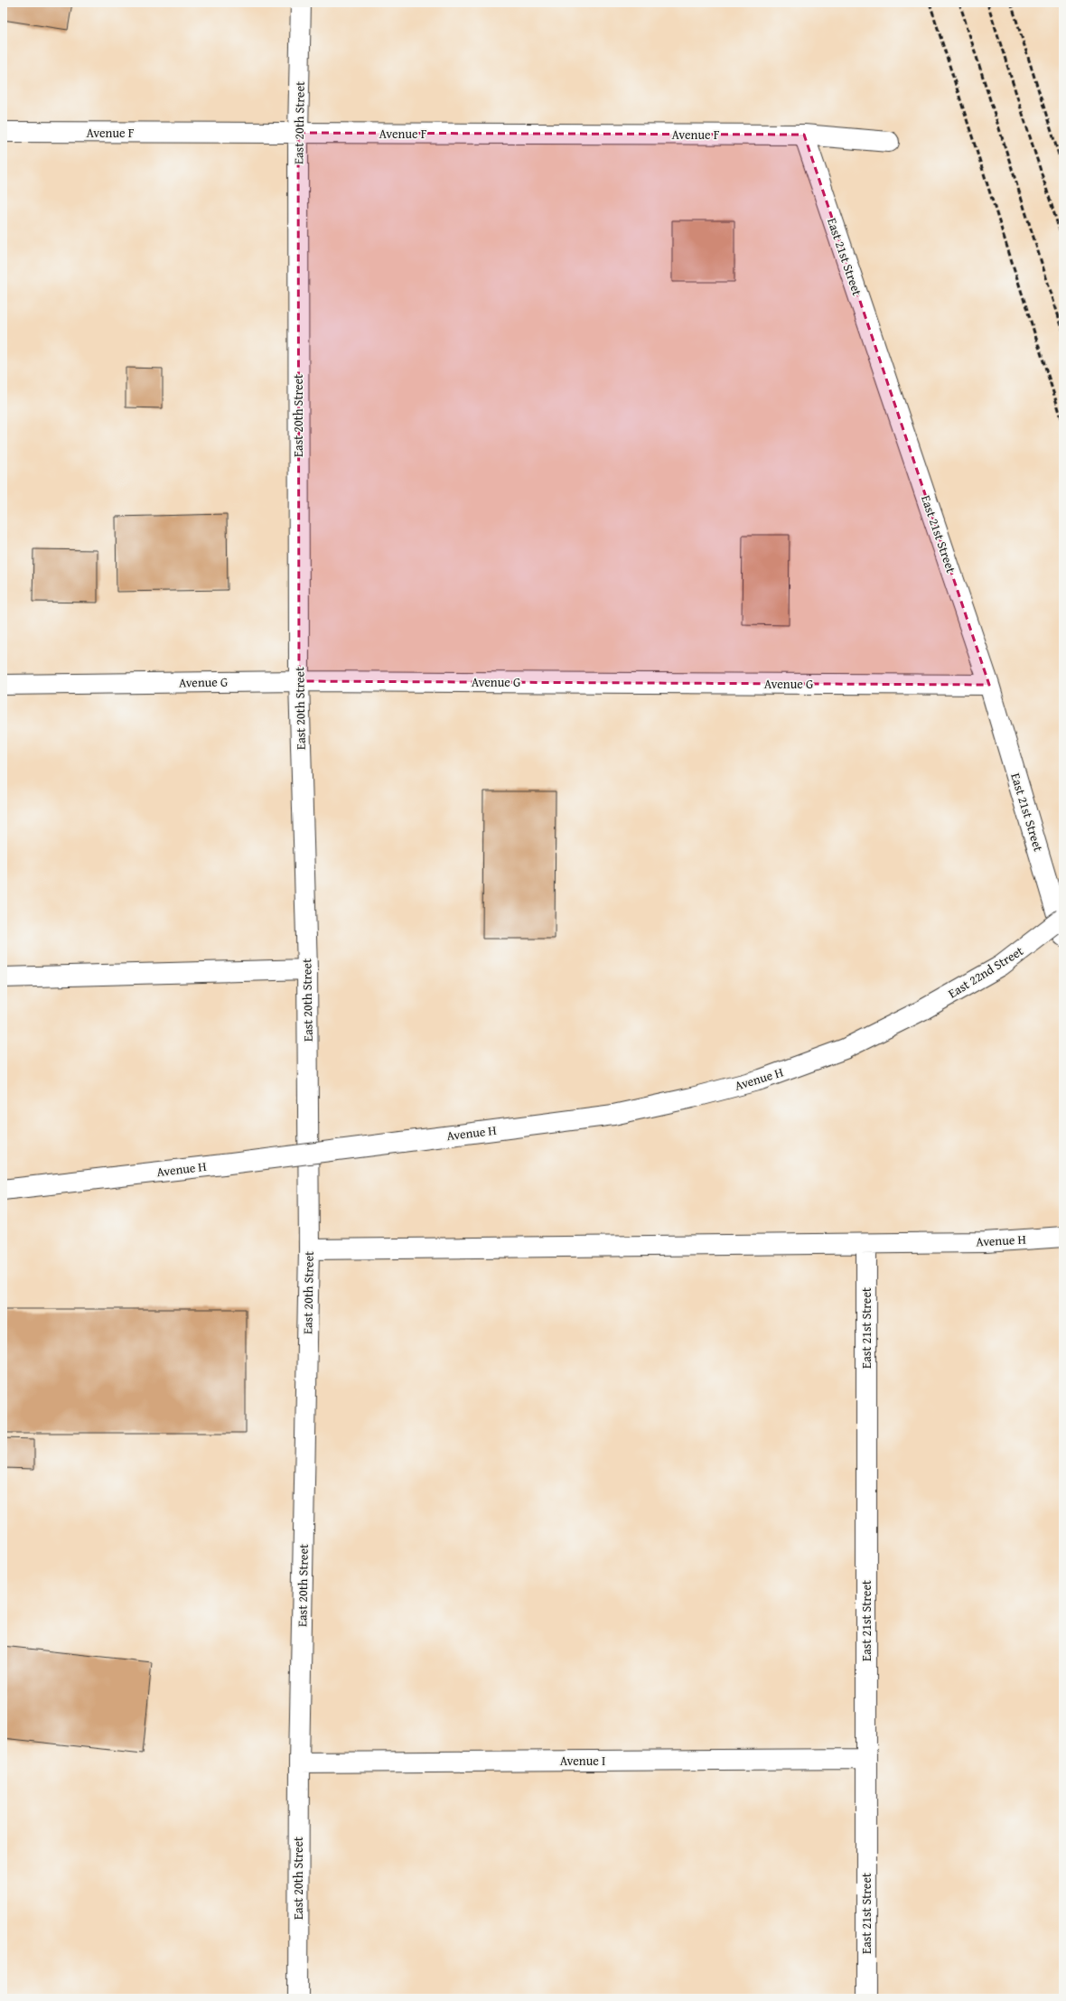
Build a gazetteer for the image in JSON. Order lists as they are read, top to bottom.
{
  "streets": {
    "street": [
      "East 20th Street",
      "Avenue F",
      "East 21st Street",
      "Avenue G",
      "East 22nd Street",
      "Avenue H",
      "Avenue I"
    ]
  },
  "crossings": [
    ["East 20th Street", "Avenue F"],
    ["East 20th Street", "Avenue G"],
    ["East 20th Street", "Avenue H"],
    ["East 20th Street", "Avenue I"],
    ["Avenue F", "East 21st Street"],
    ["East 21st Street", "Avenue G"],
    ["East 21st Street", "Avenue H"],
    ["East 21st Street", "Avenue I"],
    ["East 22nd Street", "Avenue H"]
  ]
}
